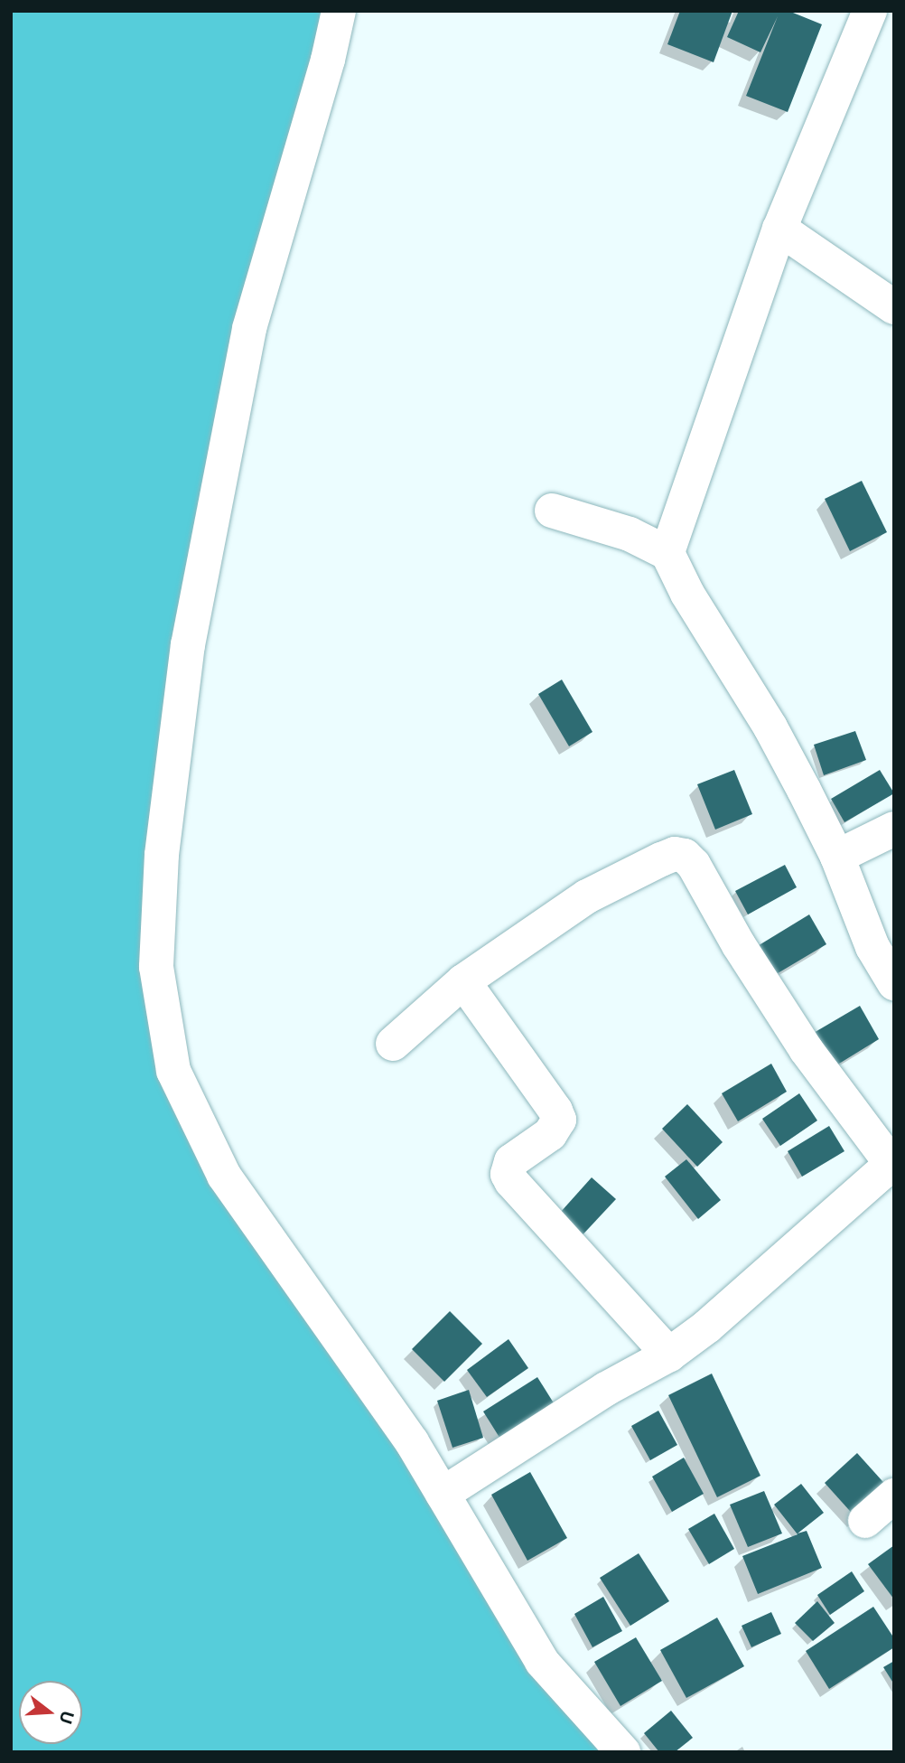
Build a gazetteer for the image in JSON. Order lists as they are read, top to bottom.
{
  "north": "right"
}
